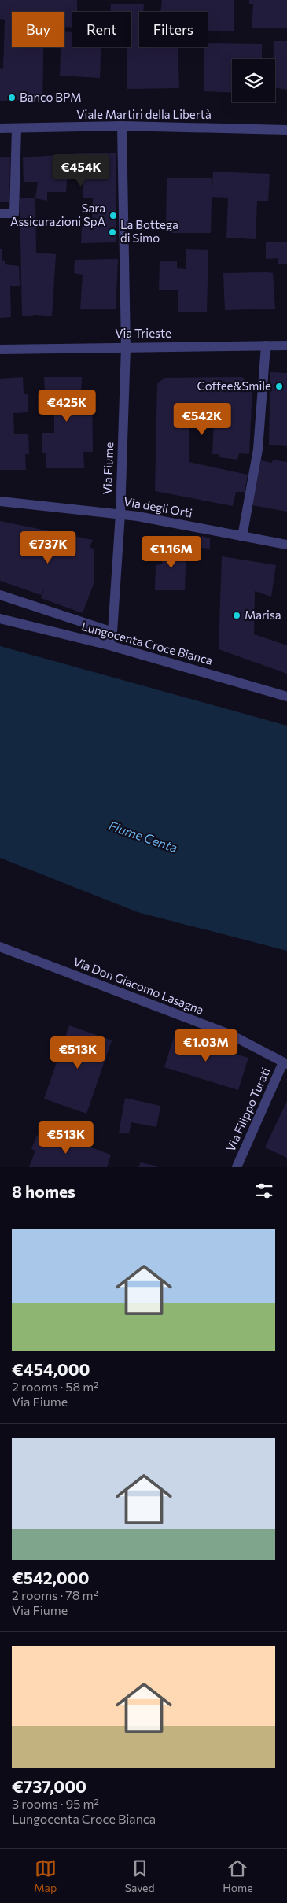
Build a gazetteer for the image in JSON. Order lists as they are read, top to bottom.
{
  "streets": {
    "street": [
      "Viale Martiri della Libertà",
      "Via Trieste",
      "Via Fiume",
      "Via degli Orti",
      "Lungocenta Croce Bianca",
      "Via Don Giacomo Lasagna",
      "Via Filippo Turati"
    ]
  },
  "crossings": [
    ["Viale Martiri della Libertà", "Via Fiume"],
    ["Via Trieste", "Via Fiume"],
    ["Via Fiume", "Via degli Orti"],
    ["Via Fiume", "Lungocenta Croce Bianca"],
    ["Via Don Giacomo Lasagna", "Via Filippo Turati"]
  ],
  "water": ["Fiume Centa"],
  "places": [
    "Banco BPM",
    "Sara Assicurazioni SpA",
    "La Bottega di Simo",
    "Coffee&Smile",
    "Marisa"
  ],
  "page": {
    "chip": ["Buy", "Rent", "Filters"],
    "price": [
      "€454K",
      "€425K",
      "€542K",
      "€737K",
      "€1.16M",
      "€1.03M",
      "€513K",
      "€513K"
    ],
    "heading": "8 homes",
    "list": [
      {
        "name": "€454,000",
        "note": "2 rooms · 58 m² · Via Fiume"
      },
      {
        "name": "€542,000",
        "note": "2 rooms · 78 m² · Via Fiume"
      },
      {
        "name": "€737,000",
        "note": "3 rooms · 95 m² · Lungocenta Croce Bianca"
      }
    ],
    "tabs": ["Map", "Saved", "Home"]
  }
}
